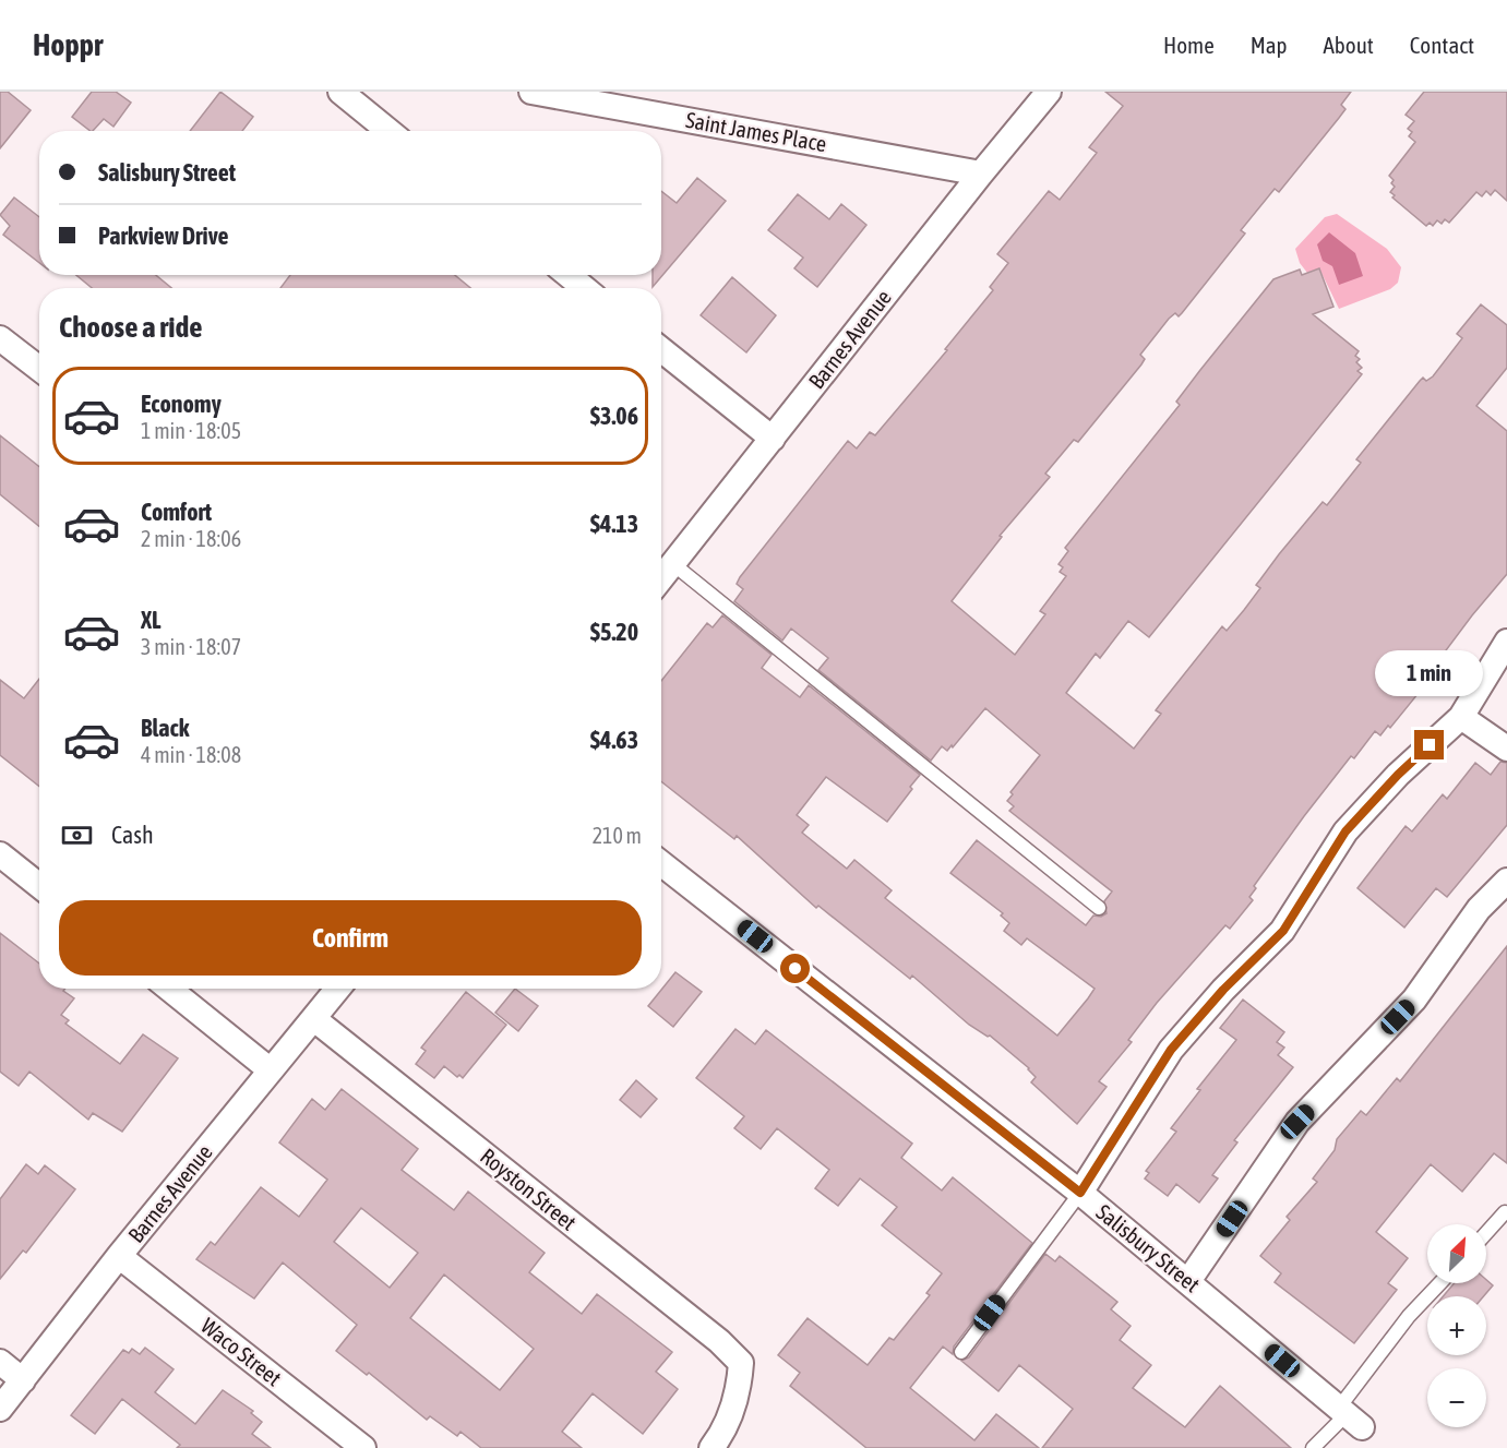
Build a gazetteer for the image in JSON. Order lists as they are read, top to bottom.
{
  "streets": {
    "street": [
      "Saint James Place",
      "Barnes Avenue",
      "Royston Street",
      "Salisbury Street",
      "Waco Street"
    ]
  },
  "crossings": [
    ["Saint James Place", "Barnes Avenue"],
    ["Barnes Avenue", "Royston Street"],
    ["Barnes Avenue", "Waco Street"]
  ],
  "north": "top right",
  "page": {
    "header": "Hoppr",
    "nav": [
      "Home",
      "Map",
      "About",
      "Contact"
    ],
    "banner": ["Salisbury Street", "Parkview Drive"],
    "heading": "Choose a ride",
    "list": [
      {
        "name": "Economy",
        "note": "1 min · 18:05",
        "value": "$3.06"
      },
      {
        "name": "Comfort",
        "note": "2 min · 18:06",
        "value": "$4.13"
      },
      {
        "name": "XL",
        "note": "3 min · 18:07",
        "value": "$5.20"
      },
      {
        "name": "Black",
        "note": "4 min · 18:08",
        "value": "$4.63"
      }
    ],
    "bubble": "1 min",
    "pay": ["Cash", "210 m"],
    "buttons": "Confirm",
    "map_buttons": ["+", "−"]
  }
}
